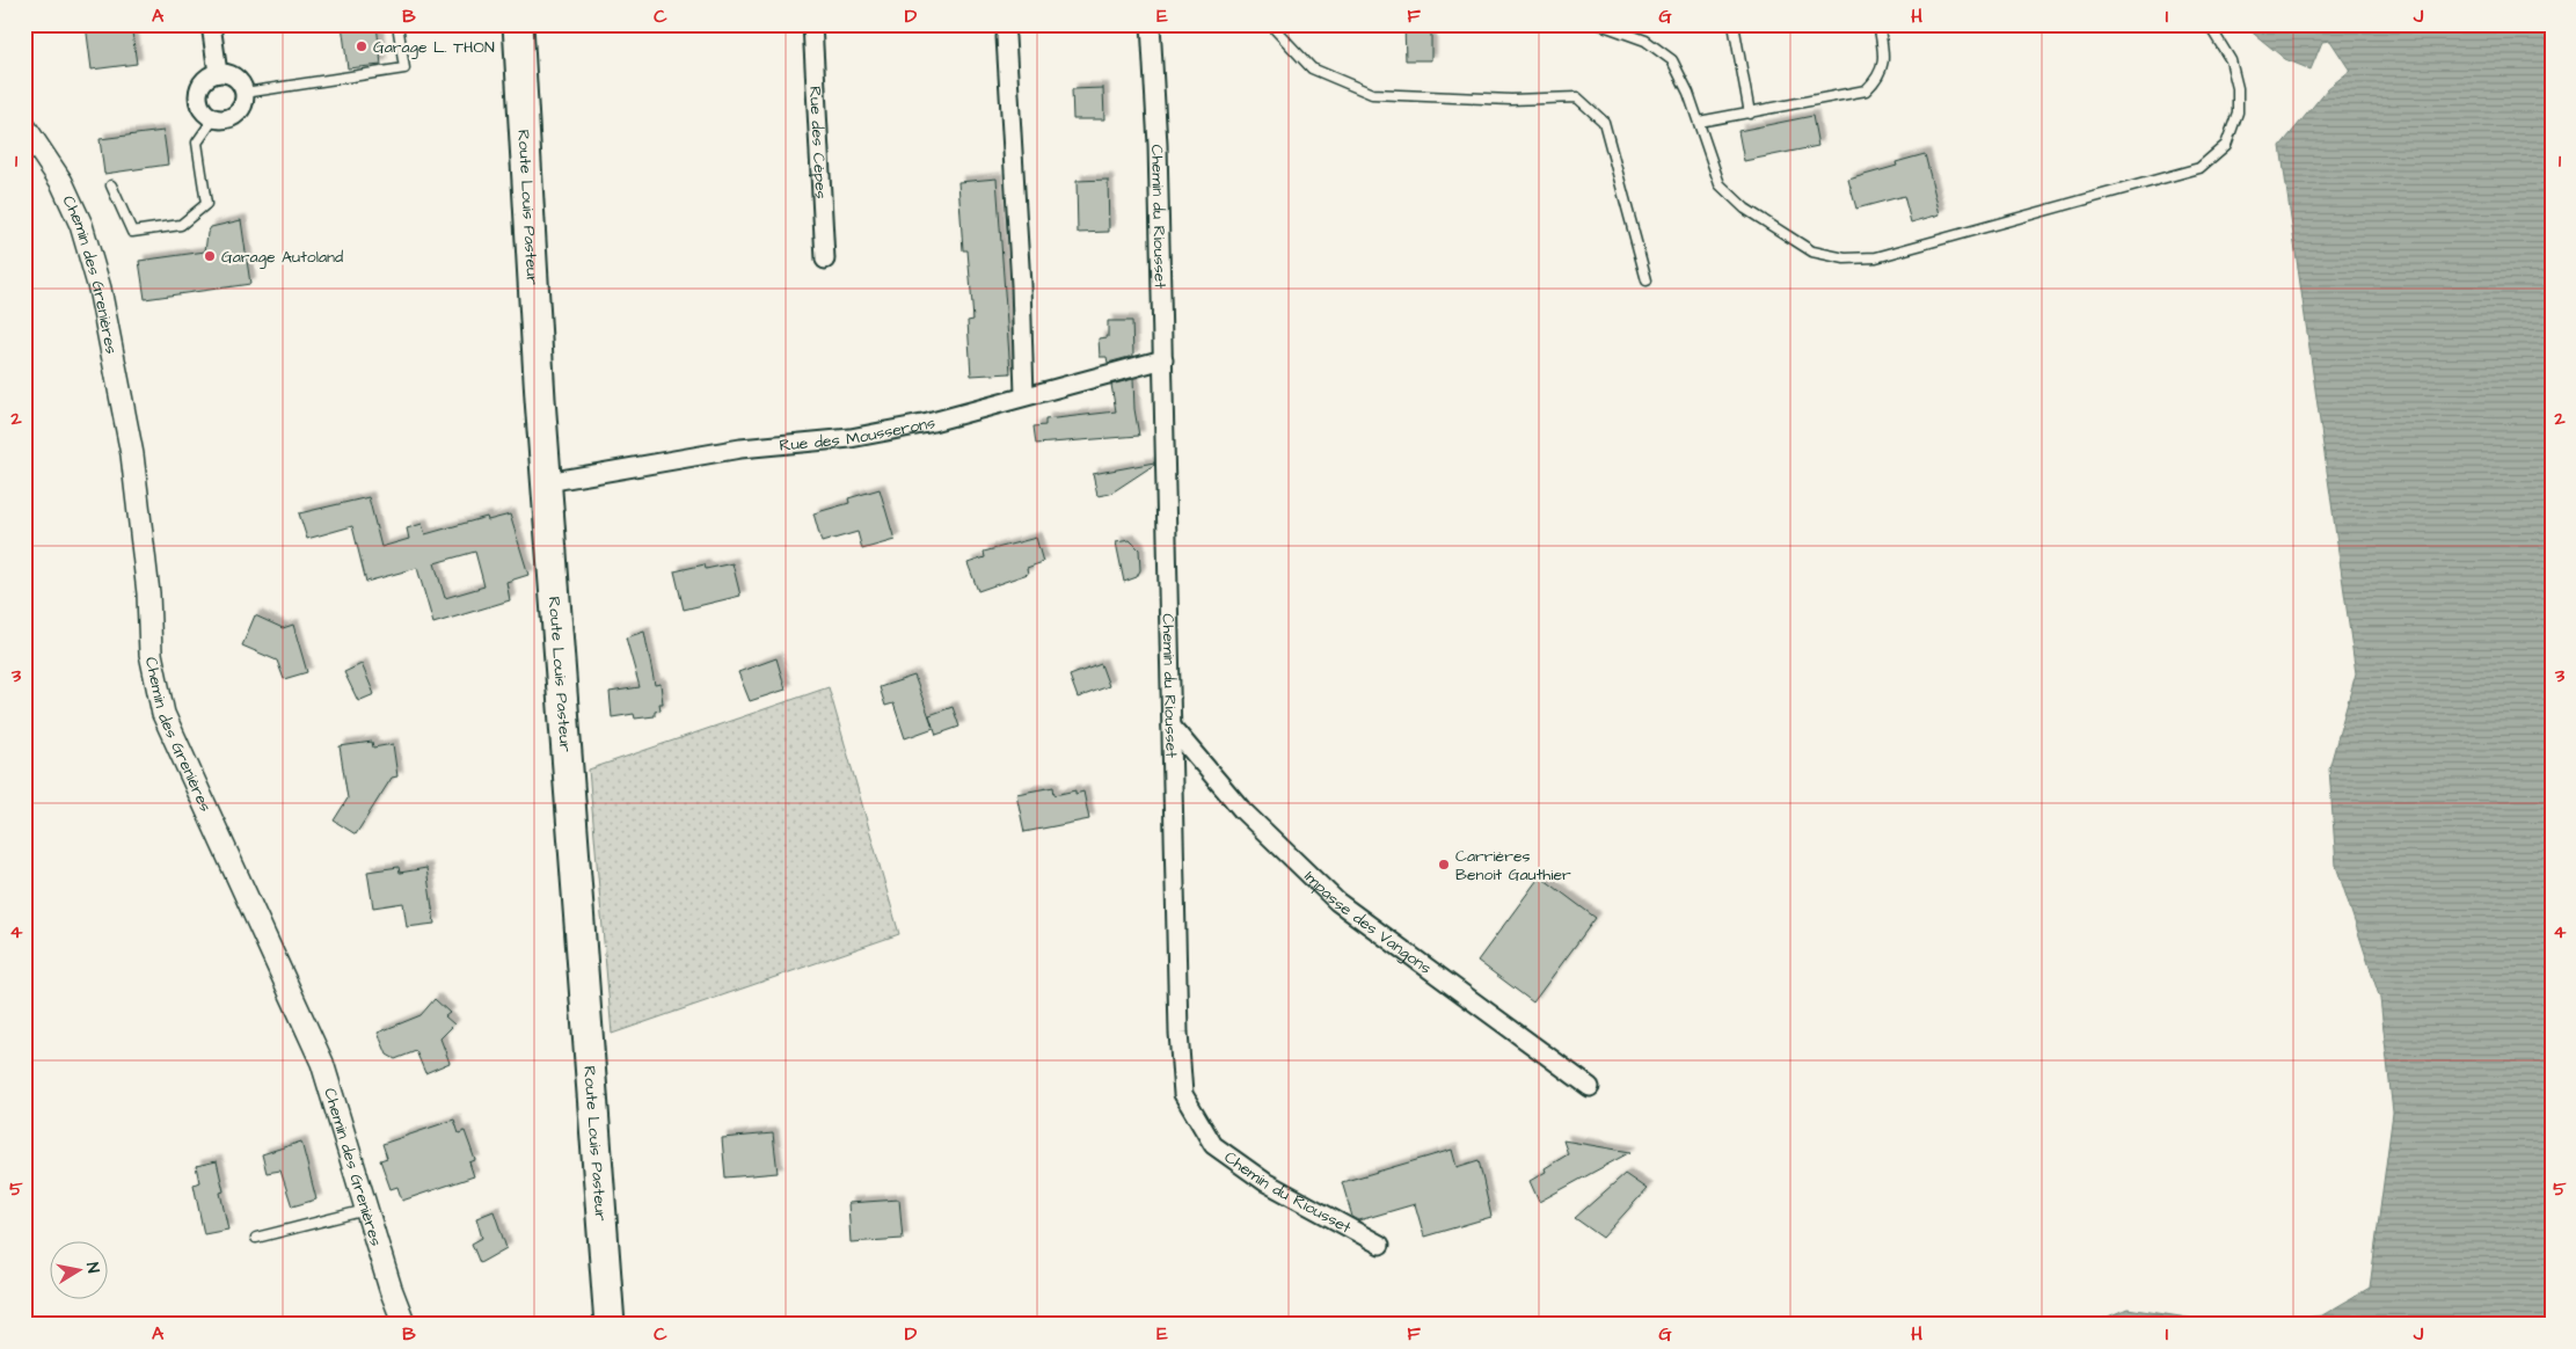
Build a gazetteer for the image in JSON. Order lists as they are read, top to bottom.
{
  "streets": {
    "main road": ["Route Louis Pasteur"],
    "street": [
      "Rue des Cèpes",
      "Chemin du Riousset",
      "Chemin des Grenières",
      "Rue des Mousserons",
      "Impasse des Vangons"
    ]
  },
  "crossings": [
    ["Route Louis Pasteur", "Rue des Mousserons"],
    ["Chemin du Riousset", "Rue des Mousserons"],
    ["Chemin du Riousset", "Impasse des Vangons"]
  ],
  "places": ["Garage L. THON", "Garage Autoland", "Carrières Benoit Gauthier"],
  "north": "right",
  "grid": {
    "columns": [
      "A",
      "B",
      "C",
      "D",
      "E",
      "F",
      "G",
      "H",
      "I",
      "J"
    ],
    "rows": [
      "1",
      "2",
      "3",
      "4",
      "5"
    ]
  }
}
